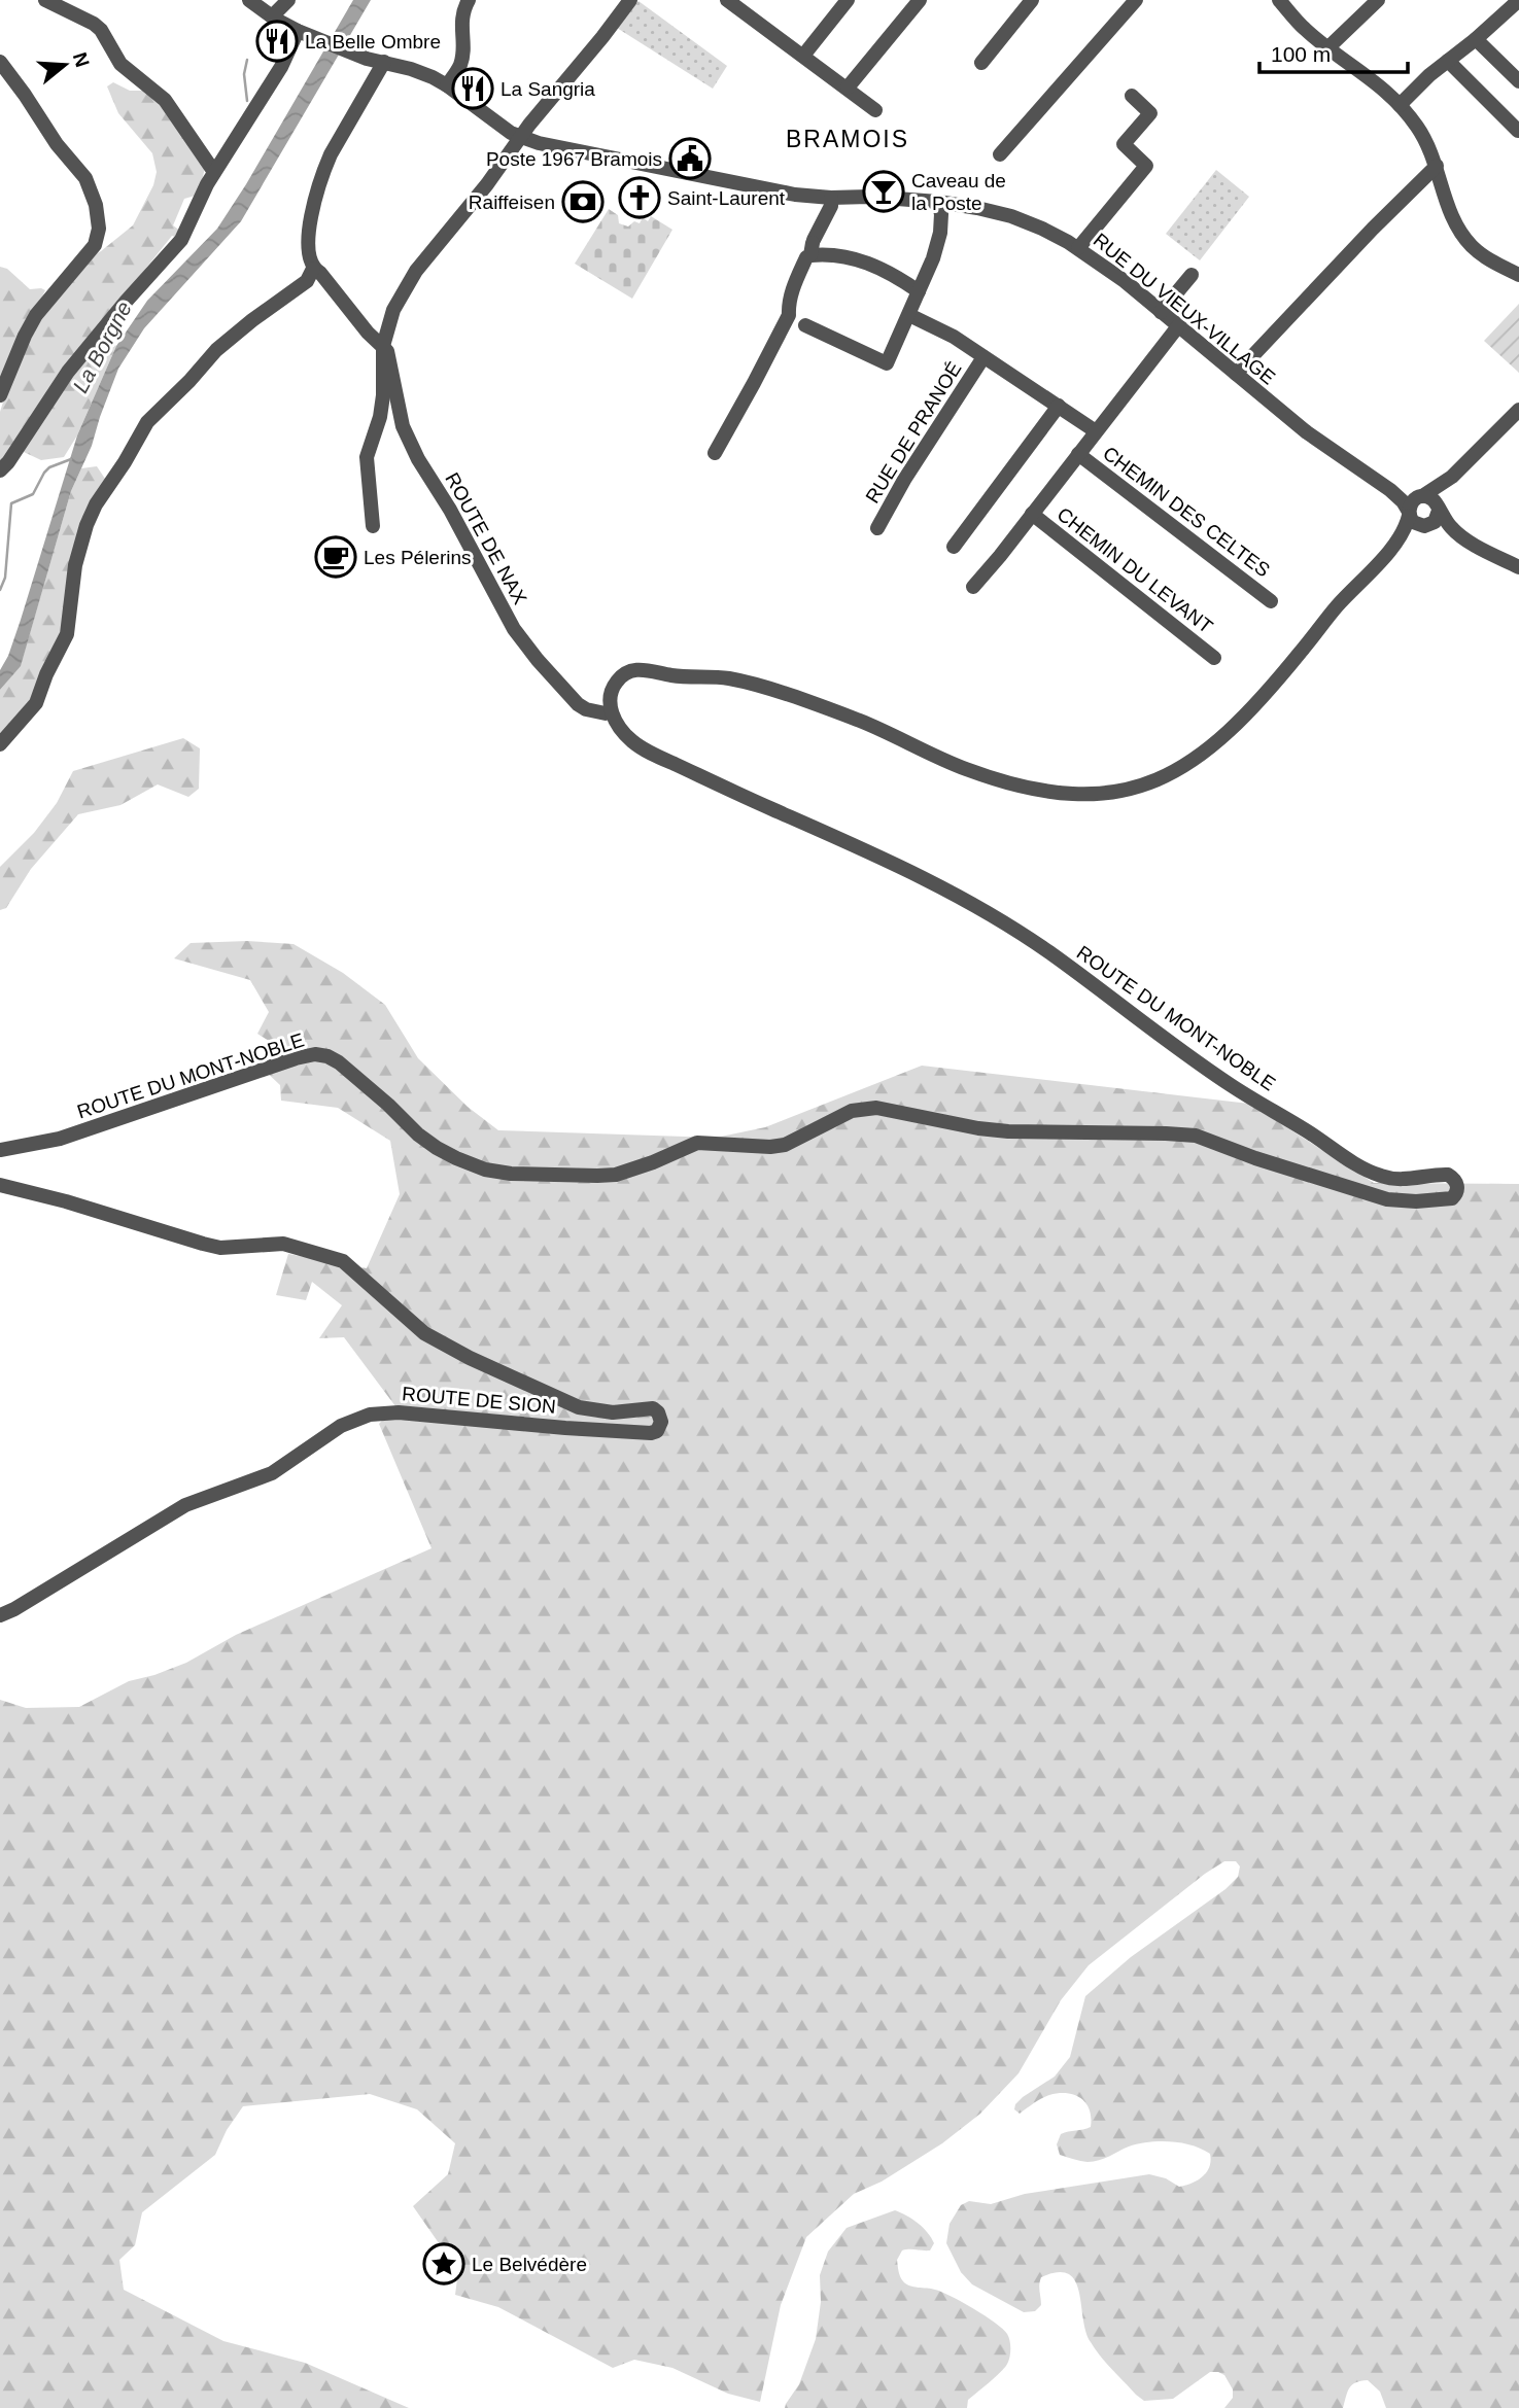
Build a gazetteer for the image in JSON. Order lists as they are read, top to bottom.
{
  "streets": {
    "street": [
      "RUE DU VIEUX-VILLAGE",
      "RUE DE PRANOÉ",
      "CHEMIN DES CELTES",
      "ROUTE DE NAX",
      "CHEMIN DU LEVANT",
      "ROUTE DU MONT-NOBLE",
      "ROUTE DE SION"
    ]
  },
  "crossings": [
    ["RUE DU VIEUX-VILLAGE", "ROUTE DU MONT-NOBLE"]
  ],
  "districts": ["BRAMOIS"],
  "water": ["La Borgne"],
  "places": {
    "restaurant": ["La Belle Ombre", "La Sangria"],
    "public building": ["Poste 1967 Bramois"],
    "bar": ["Caveau de la Poste"],
    "church": ["Saint-Laurent"],
    "bank": ["Raiffeisen"],
    "cafe": ["Les Pélerins"],
    "place": ["Le Belvédère"]
  },
  "scale_bar": "100 m",
  "north": "right"
}
